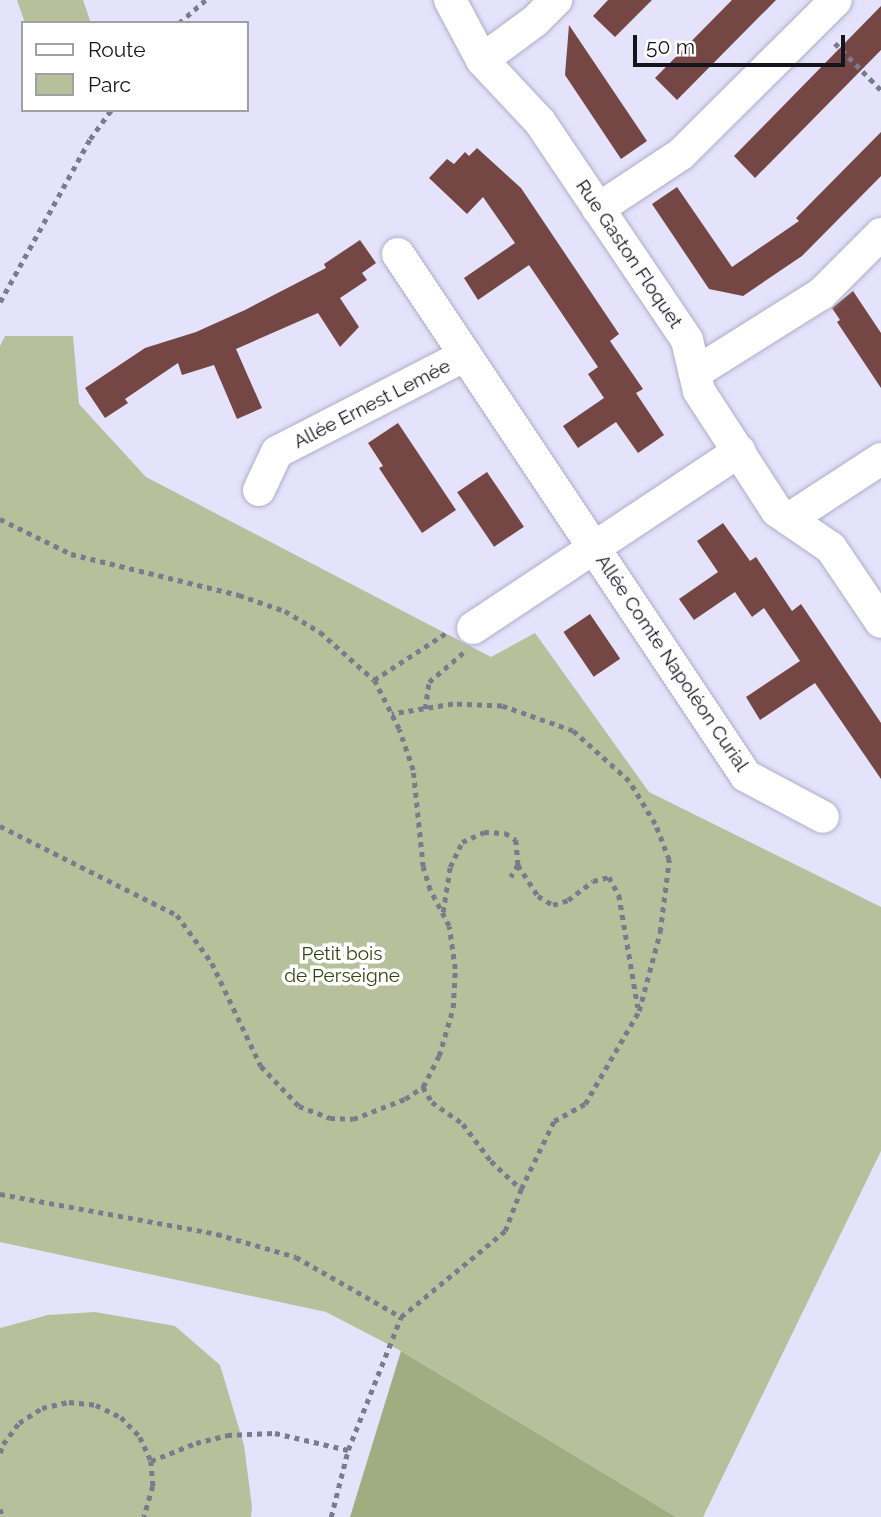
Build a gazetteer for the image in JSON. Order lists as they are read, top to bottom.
{
  "streets": {
    "street": ["Rue Gaston Floquet", "Allée Ernest Lemée", "Allée Comte Napoléon Curial"]
  },
  "crossings": [
    ["Allée Ernest Lemée", "Allée Comte Napoléon Curial"]
  ],
  "parks": ["Petit bois de Perseigne"],
  "legend": ["Route", "Parc"],
  "scale_bar": "50 m"
}
